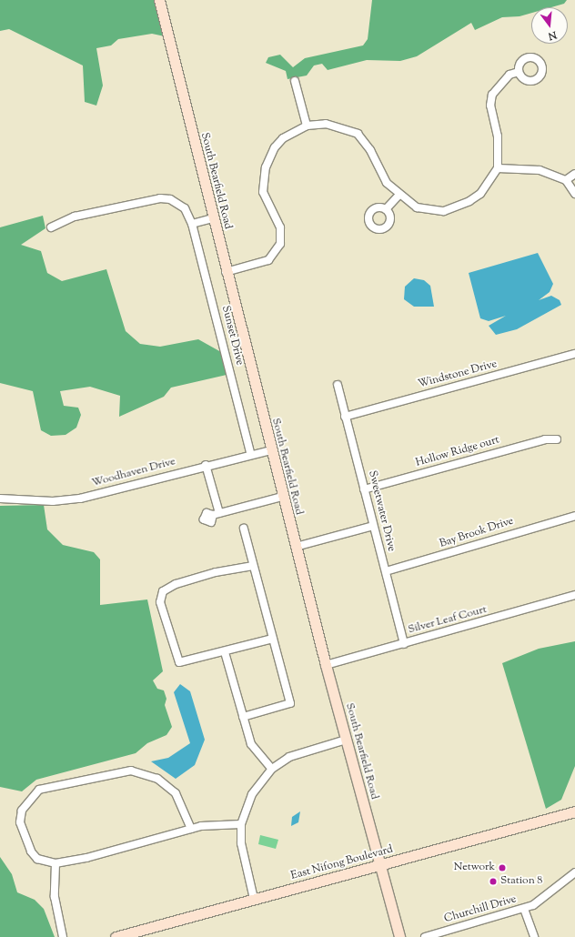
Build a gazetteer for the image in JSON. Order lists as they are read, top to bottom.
{
  "streets": {
    "street": [
      "South Bearfield Road",
      "Sunset Drive",
      "Windstone Drive",
      "Hollow Ridge ourt",
      "Woodhaven Drive",
      "Sweetwater Drive",
      "Bay Brook Drive",
      "Silver Leaf Court",
      "East Nifong Boulevard",
      "Churchill Drive"
    ]
  },
  "crossings": [
    ["South Bearfield Road", "Woodhaven Drive"],
    ["South Bearfield Road", "Silver Leaf Court"],
    ["South Bearfield Road", "East Nifong Boulevard"],
    ["Sunset Drive", "Woodhaven Drive"],
    ["Windstone Drive", "Sweetwater Drive"],
    ["Hollow Ridge ourt", "Sweetwater Drive"],
    ["Sweetwater Drive", "Bay Brook Drive"],
    ["Sweetwater Drive", "Silver Leaf Court"]
  ],
  "places": ["Network", "Station 8"],
  "north": "bottom"
}
